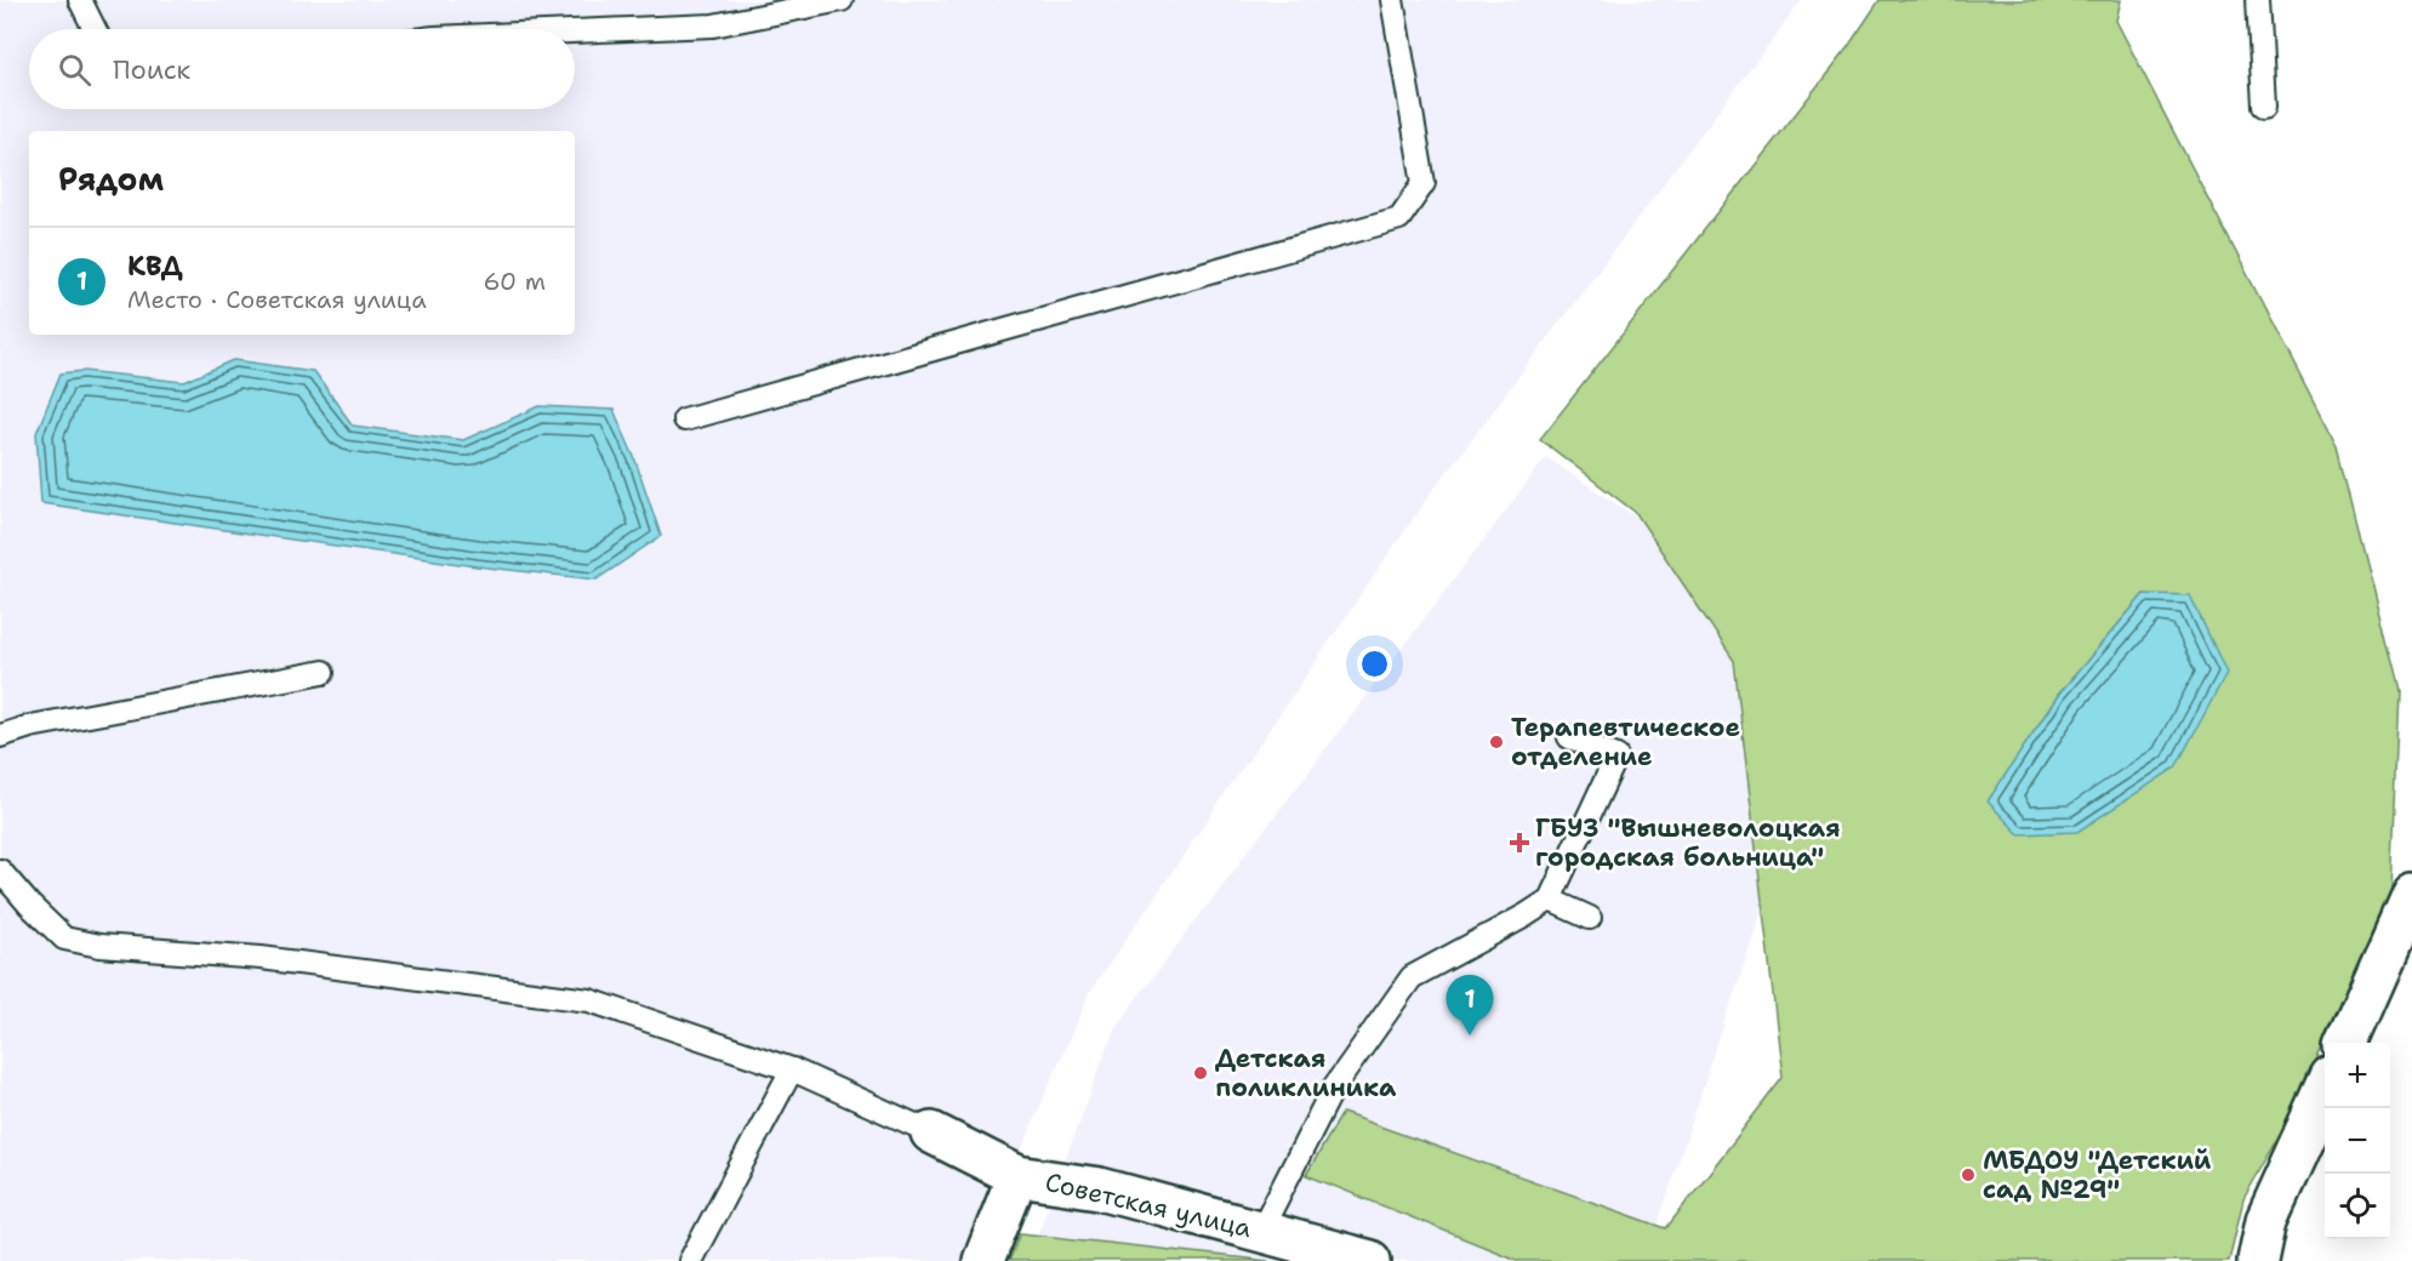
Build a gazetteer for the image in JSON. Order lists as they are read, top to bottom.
{
  "streets": {
    "street": ["Советская улица"]
  },
  "places": {
    "other": ["Терапевтическое отделение", "Детская поликлиника", "МБДОУ \"Детский сад №29\""],
    "health": ["ГБУЗ \"Вышневолоцкая городская больница\""]
  },
  "page": {
    "search": "Поиск",
    "heading": "Рядом",
    "list": [
      {
        "mark": "1",
        "name": "КВД",
        "note": "Место · Советская улица",
        "value": "60 m"
      }
    ],
    "pins": "1",
    "map_buttons": ["+", "−"]
  }
}
